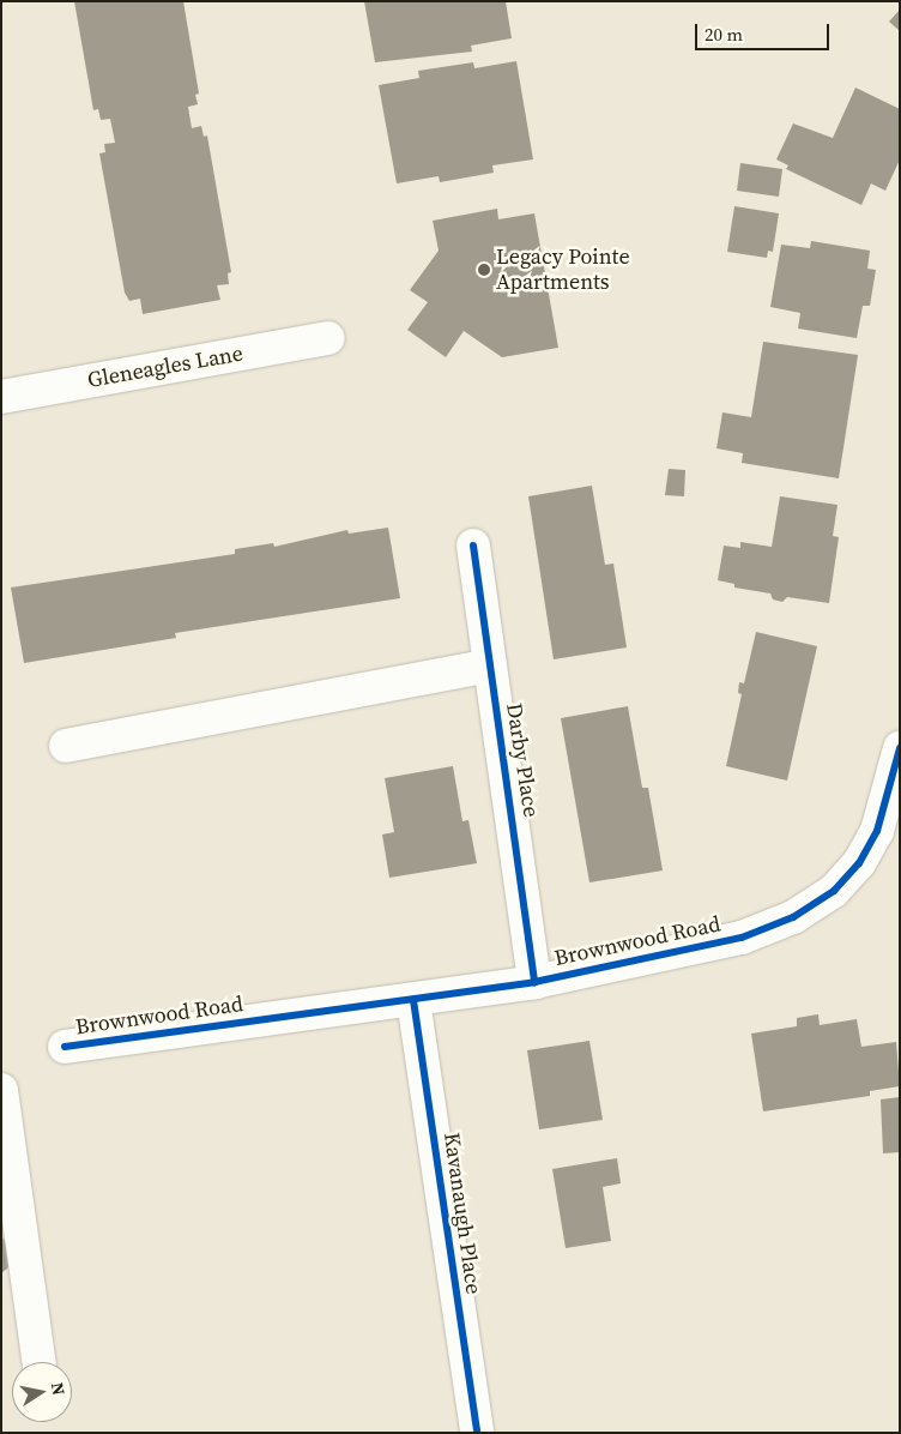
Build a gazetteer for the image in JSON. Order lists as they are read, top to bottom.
{
  "streets": {
    "street": [
      "Gleneagles Lane",
      "Darby Place",
      "Brownwood Road",
      "Kavanaugh Place"
    ]
  },
  "crossings": [
    ["Darby Place", "Brownwood Road"],
    ["Brownwood Road", "Kavanaugh Place"]
  ],
  "places": ["Legacy Pointe Apartments"],
  "scale_bar": "20 m",
  "north": "right"
}
